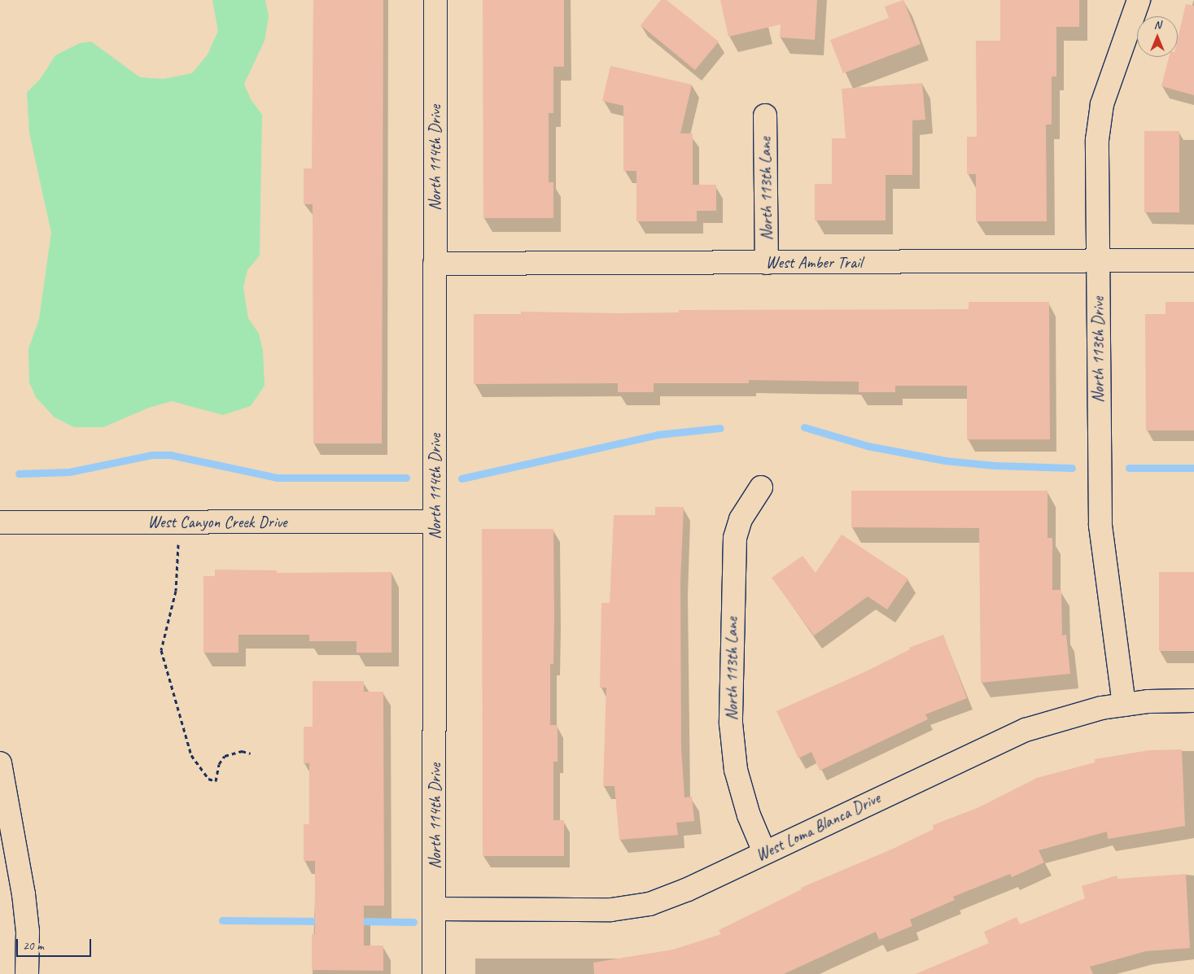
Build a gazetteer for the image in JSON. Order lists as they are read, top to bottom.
{
  "streets": {
    "street": [
      "North 114th Drive",
      "North 113th Lane",
      "West Amber Trail",
      "North 113th Drive",
      "West Canyon Creek Drive",
      "West Loma Blanca Drive"
    ]
  },
  "crossings": [
    ["North 114th Drive", "West Amber Trail"],
    ["North 114th Drive", "West Canyon Creek Drive"],
    ["North 114th Drive", "West Loma Blanca Drive"],
    ["North 113th Lane", "West Amber Trail"],
    ["North 113th Lane", "West Loma Blanca Drive"],
    ["West Amber Trail", "North 113th Drive"],
    ["North 113th Drive", "West Loma Blanca Drive"]
  ],
  "scale_bar": "20 m",
  "north": "top"
}
